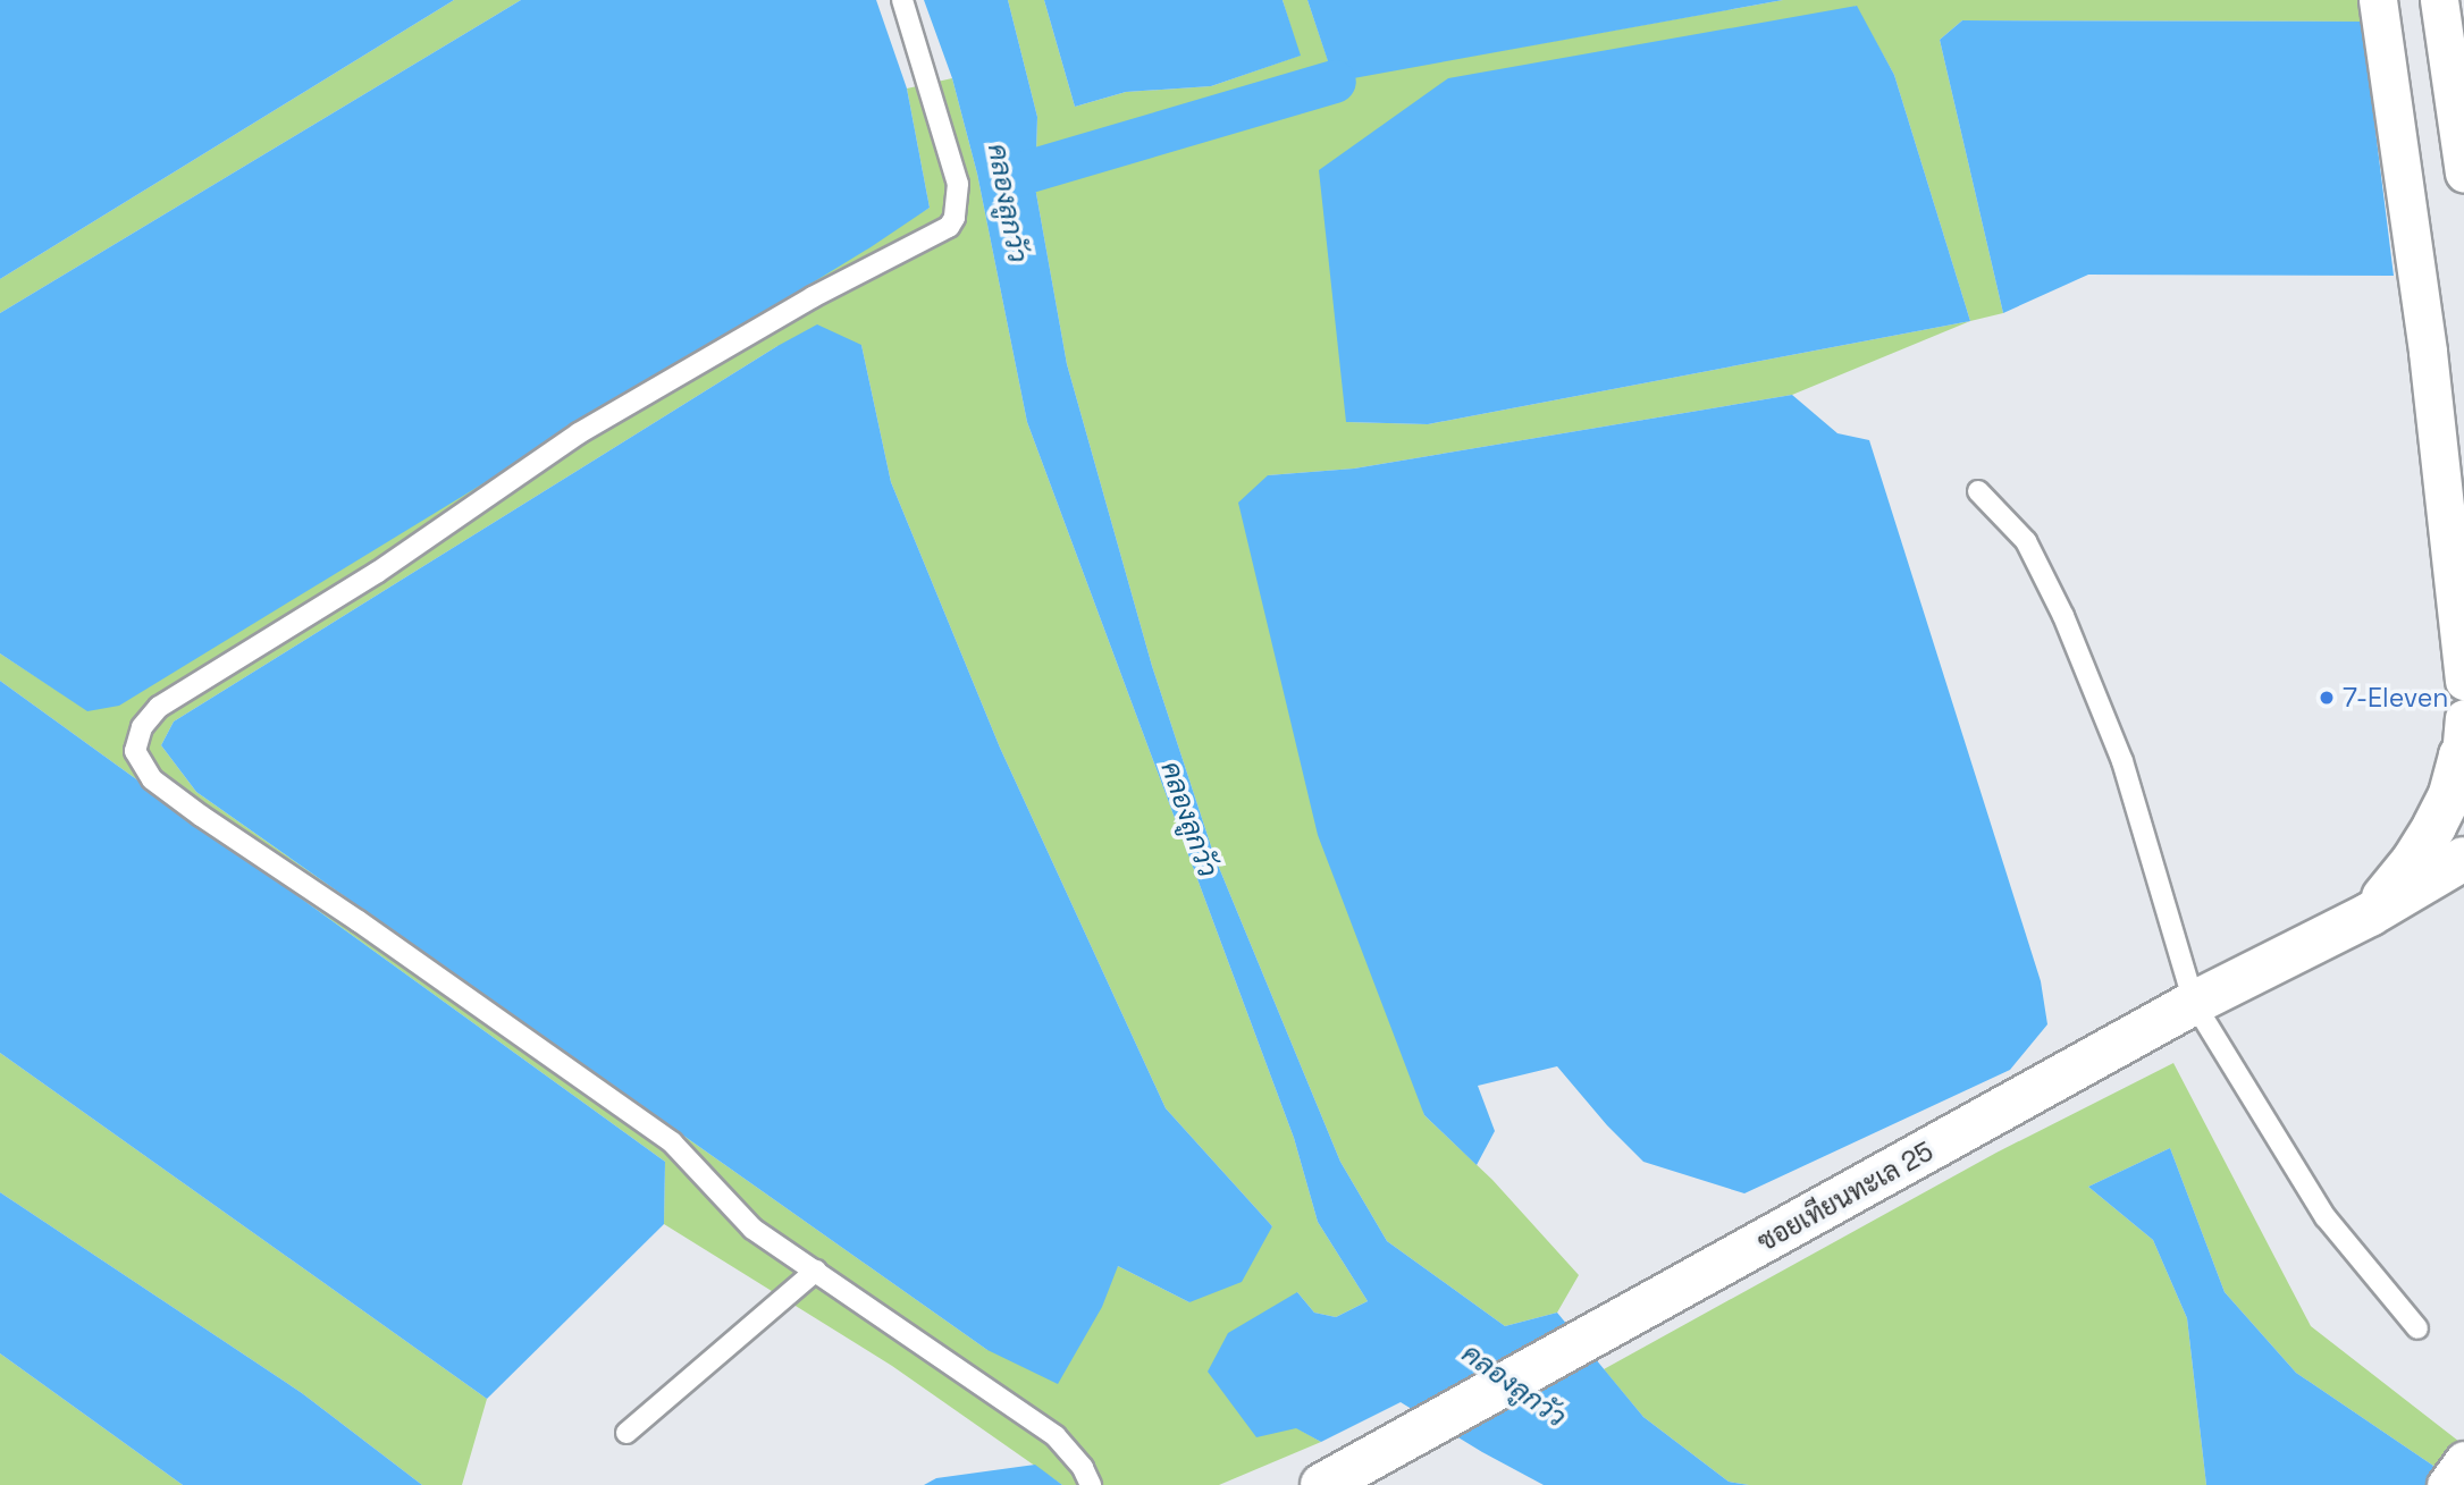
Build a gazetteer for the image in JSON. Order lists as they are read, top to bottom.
{
  "streets": {
    "street": ["ซอยเทียนทะเล 25"]
  },
  "water": ["คลองลูกวัว"],
  "places": ["7-Eleven"]
}
